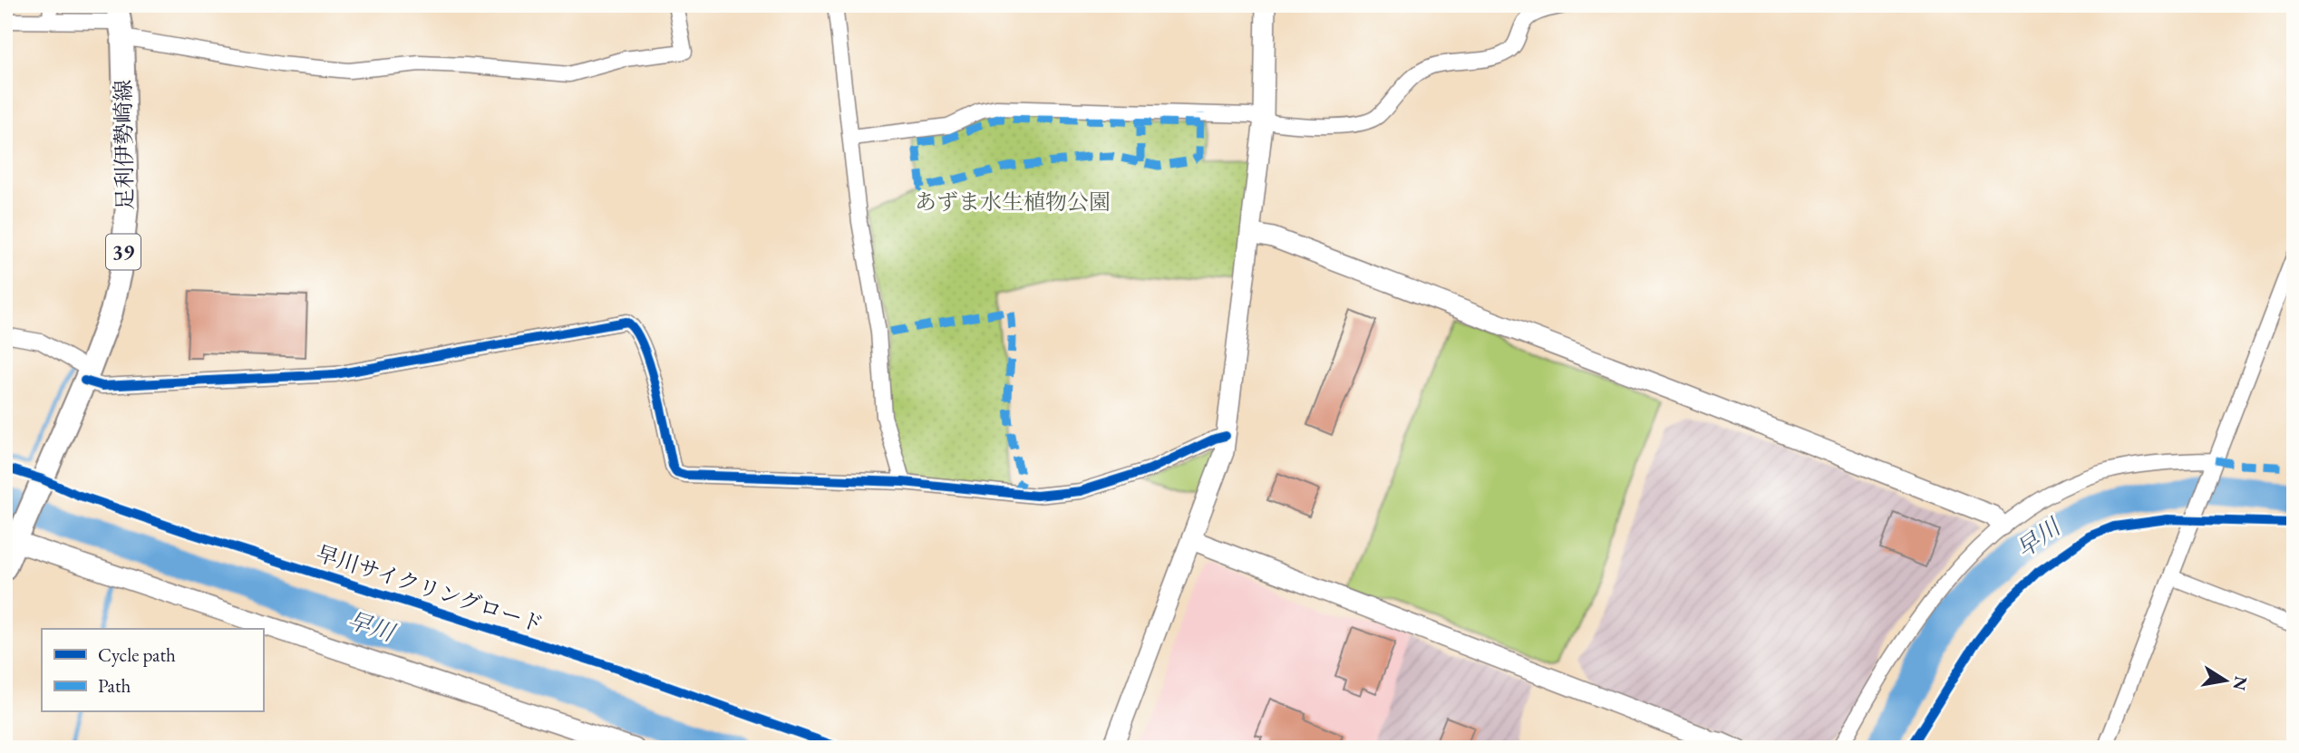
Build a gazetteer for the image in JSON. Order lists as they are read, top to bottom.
{
  "streets": {
    "main road": ["足利伊勢崎線", "39"],
    "cycle path": ["早川サイクリングロード"]
  },
  "water": ["早川"],
  "parks": ["あずま水生植物公園"],
  "legend": ["Cycle path", "Path"],
  "north": "right"
}
